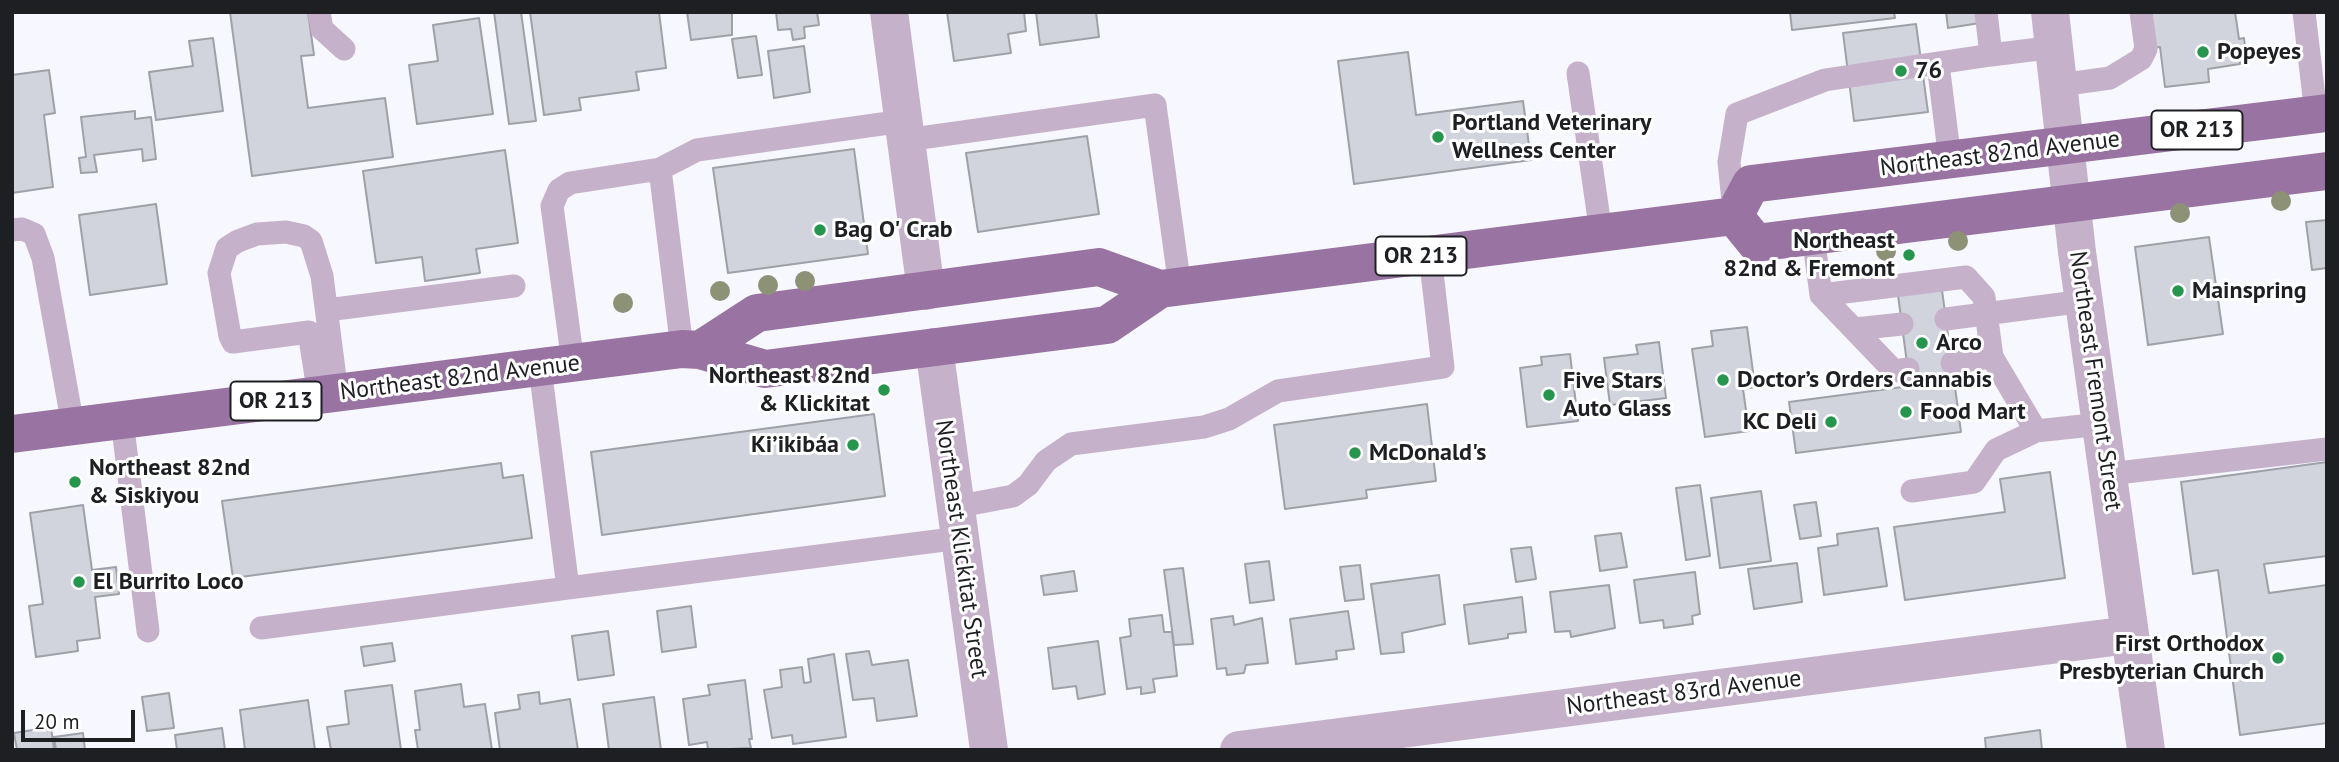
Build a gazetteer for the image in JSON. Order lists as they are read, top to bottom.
{
  "streets": {
    "main road": ["OR 213", "Northeast 82nd Avenue"],
    "street": ["Northeast Fremont Street", "Northeast Klickitat Street", "Northeast 83rd Avenue"]
  },
  "crossings": [
    ["OR 213", "Northeast 82nd Avenue"],
    ["OR 213", "Northeast Fremont Street"],
    ["Northeast 82nd Avenue", "Northeast Fremont Street"],
    ["Northeast 82nd Avenue", "Northeast Klickitat Street"],
    ["Northeast Fremont Street", "Northeast 83rd Avenue"]
  ],
  "places": [
    "Popeyes",
    "76",
    "Portland Veterinary Wellness Center",
    "Bag O' Crab",
    "Northeast 82nd & Fremont",
    "Mainspring",
    "Arco",
    "Doctor’s Orders Cannabis",
    "Northeast 82nd & Klickitat",
    "Five Stars Auto Glass",
    "Food Mart",
    "KC Deli",
    "Ki’ikibáa",
    "McDonald's",
    "Northeast 82nd & Siskiyou",
    "El Burrito Loco",
    "First Orthodox Presbyterian Church"
  ],
  "scale_bar": "20 m"
}
